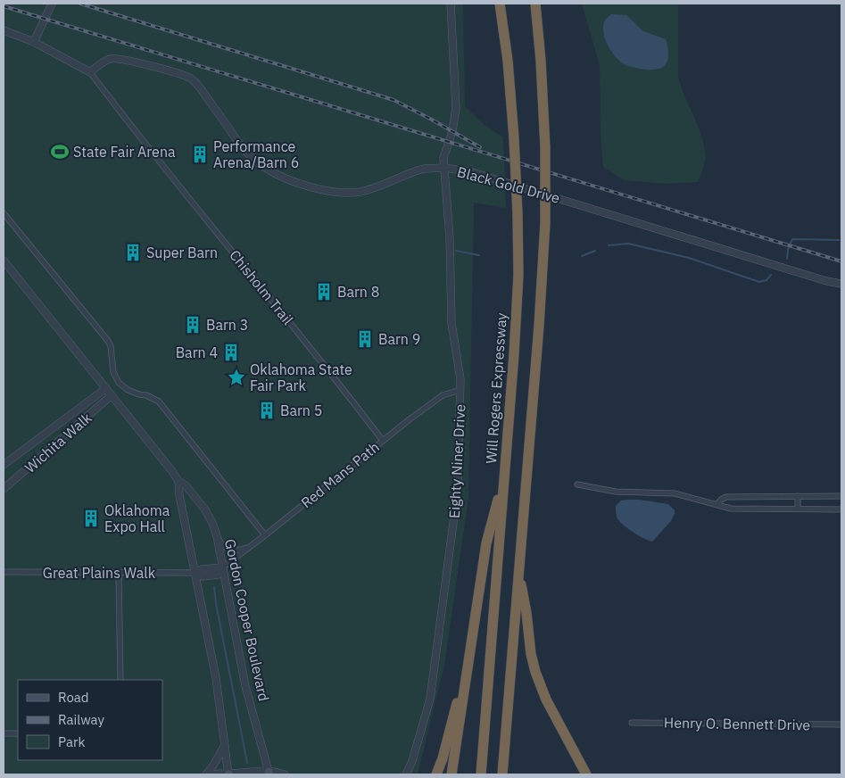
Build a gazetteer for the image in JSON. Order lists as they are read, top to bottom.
{
  "streets": {
    "highway": ["Will Rogers Expressway"],
    "street": [
      "Black Gold Drive",
      "Chisholm Trail",
      "Wichita Walk",
      "Eighty Niner Drive",
      "Red Mans Path",
      "Great Plains Walk",
      "Gordon Cooper Boulevard",
      "Henry O. Bennett Drive"
    ]
  },
  "crossings": [
    ["Black Gold Drive", "Chisholm Trail"],
    ["Black Gold Drive", "Eighty Niner Drive"],
    ["Chisholm Trail", "Red Mans Path"],
    ["Wichita Walk", "Gordon Cooper Boulevard"],
    ["Eighty Niner Drive", "Red Mans Path"],
    ["Red Mans Path", "Great Plains Walk"],
    ["Red Mans Path", "Gordon Cooper Boulevard"],
    ["Great Plains Walk", "Gordon Cooper Boulevard"]
  ],
  "places": {
    "sports": ["State Fair Arena"],
    "building": [
      "Performance Arena/Barn 6",
      "Super Barn",
      "Barn 8",
      "Barn 3",
      "Barn 9",
      "Barn 4",
      "Barn 5",
      "Oklahoma Expo Hall"
    ],
    "place": ["Oklahoma State Fair Park"]
  },
  "legend": ["Road", "Railway", "Park"]
}
